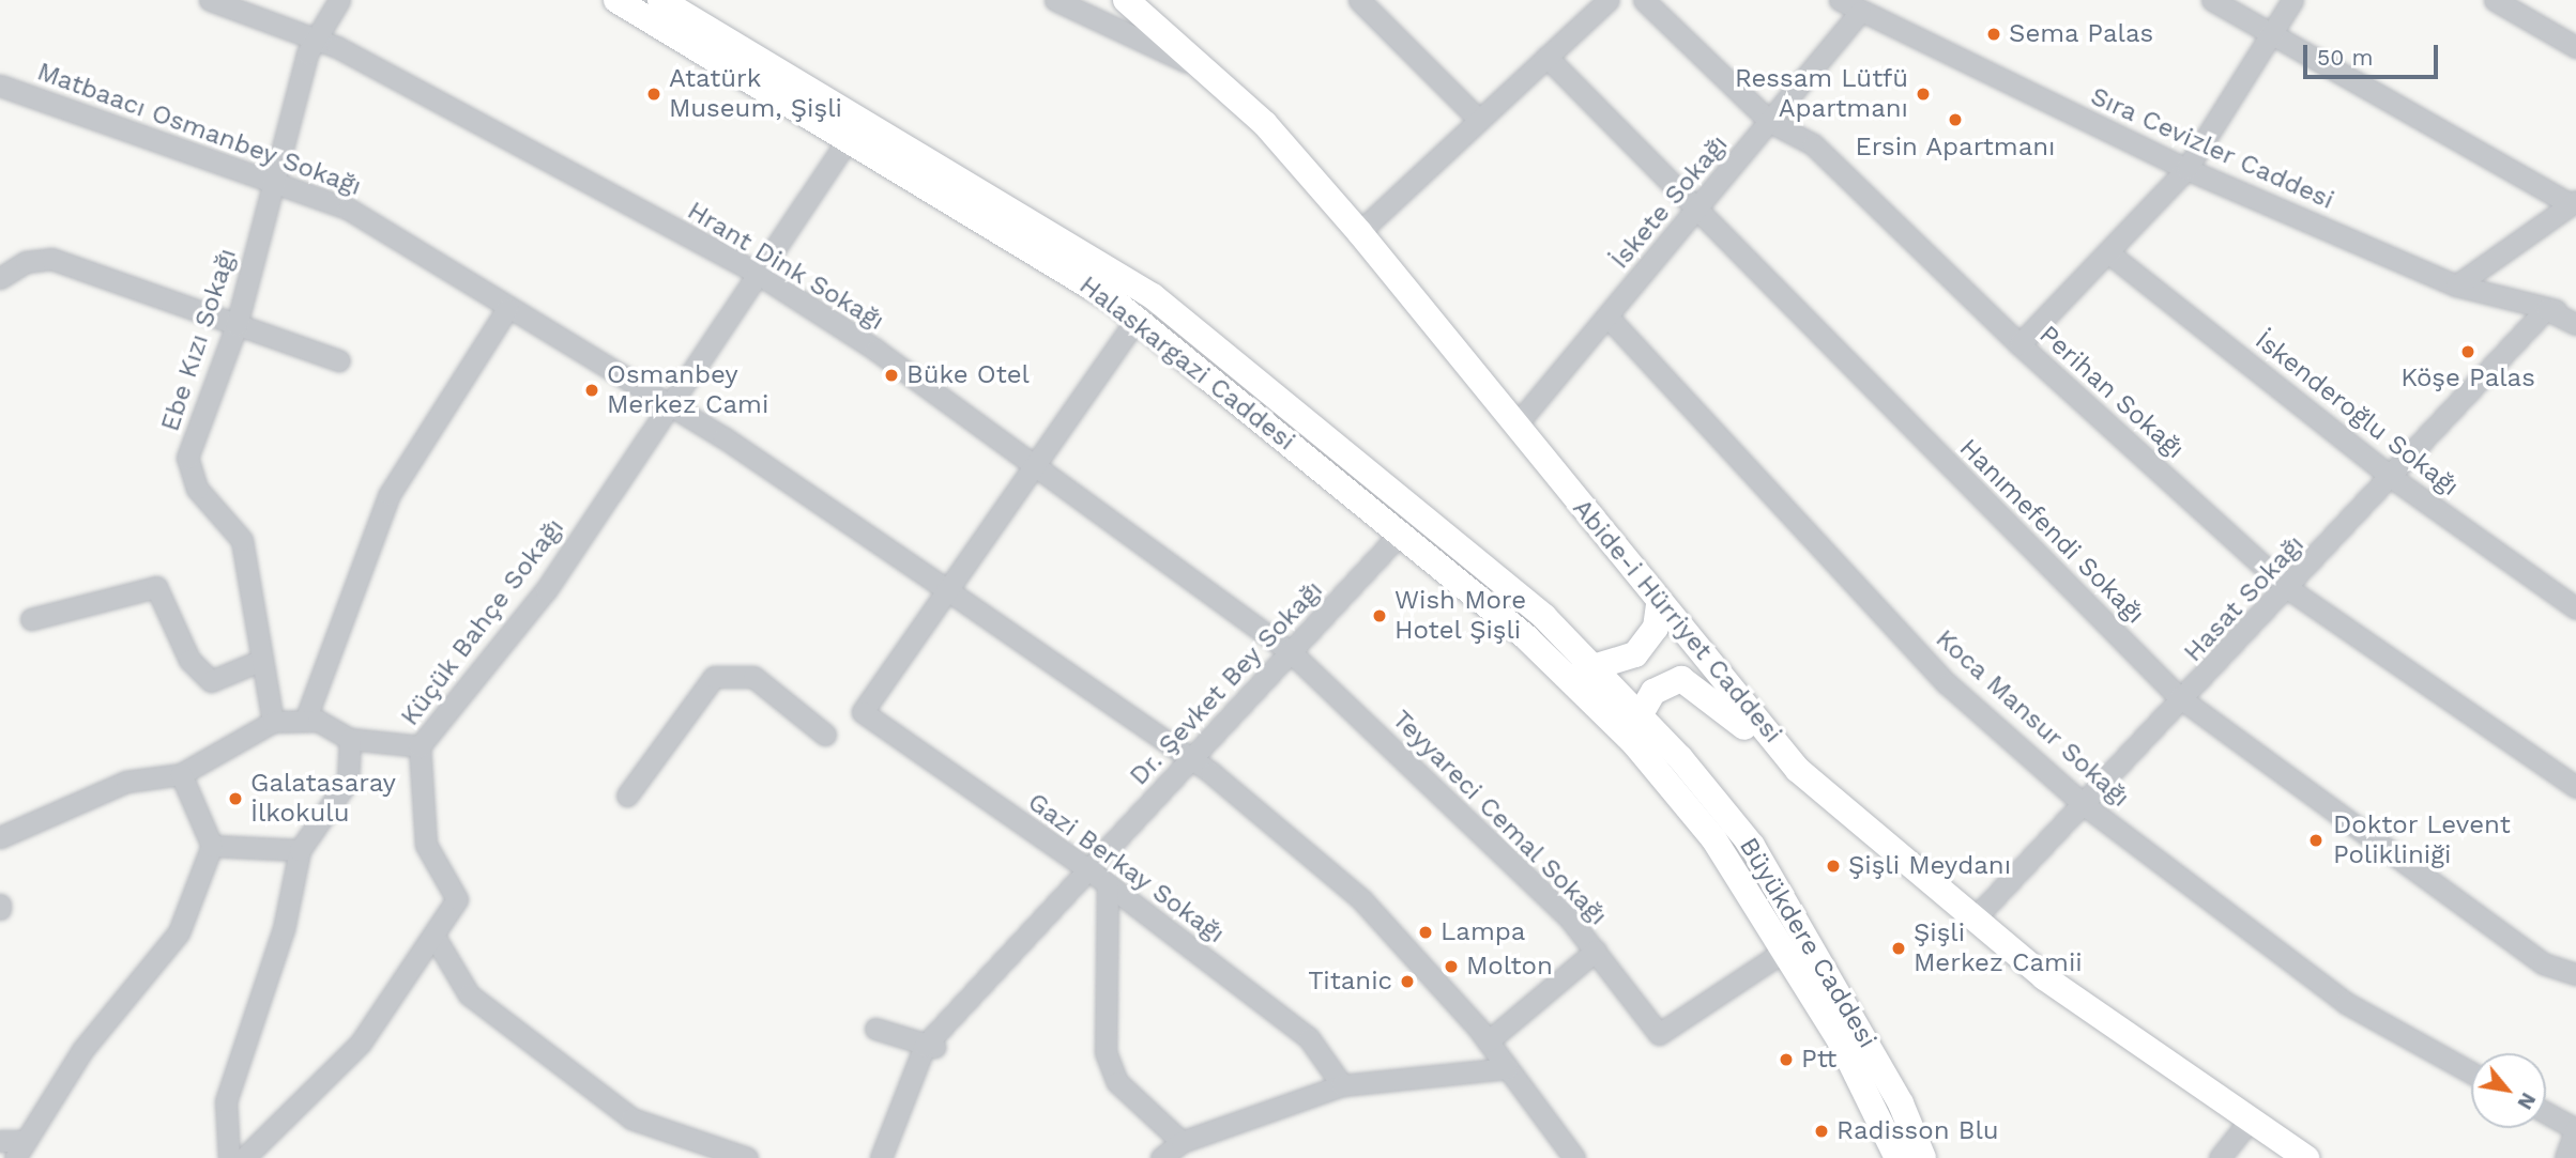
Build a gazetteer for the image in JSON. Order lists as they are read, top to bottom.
{
  "streets": {
    "main road": ["Halaskargazi Caddesi", "Abide-i Hürriyet Caddesi", "Büyükdere Caddesi"],
    "street": [
      "Matbaacı Osmanbey Sokağı",
      "Sıra Cevizler Caddesi",
      "İskete Sokağı",
      "Hrant Dink Sokağı",
      "Ebe Kızı Sokağı",
      "Perihan Sokağı",
      "İskenderoğlu Sokağı",
      "Hanımefendi Sokağı",
      "Hasat Sokağı",
      "Küçük Bahçe Sokağı",
      "Dr. Şevket Bey Sokağı",
      "Koca Mansur Sokağı",
      "Teyyareci Cemal Sokağı",
      "Gazi Berkay Sokağı"
    ]
  },
  "crossings": [
    ["Matbaacı Osmanbey Sokağı", "Ebe Kızı Sokağı"],
    ["Matbaacı Osmanbey Sokağı", "Küçük Bahçe Sokağı"],
    ["Matbaacı Osmanbey Sokağı", "Dr. Şevket Bey Sokağı"],
    ["Matbaacı Osmanbey Sokağı", "Gazi Berkay Sokağı"],
    ["Sıra Cevizler Caddesi", "İskete Sokağı"],
    ["Sıra Cevizler Caddesi", "Hasat Sokağı"],
    ["İskete Sokağı", "Perihan Sokağı"],
    ["İskete Sokağı", "Hanımefendi Sokağı"],
    ["İskete Sokağı", "Abide-i Hürriyet Caddesi"],
    ["İskete Sokağı", "Koca Mansur Sokağı"],
    ["Hrant Dink Sokağı", "Ebe Kızı Sokağı"],
    ["Hrant Dink Sokağı", "Küçük Bahçe Sokağı"],
    ["Hrant Dink Sokağı", "Dr. Şevket Bey Sokağı"],
    ["Hrant Dink Sokağı", "Teyyareci Cemal Sokağı"],
    ["Halaskargazi Caddesi", "Küçük Bahçe Sokağı"],
    ["Halaskargazi Caddesi", "Dr. Şevket Bey Sokağı"],
    ["Halaskargazi Caddesi", "Büyükdere Caddesi"],
    ["Perihan Sokağı", "Hasat Sokağı"],
    ["İskenderoğlu Sokağı", "Hasat Sokağı"],
    ["Hanımefendi Sokağı", "Hasat Sokağı"],
    ["Hasat Sokağı", "Abide-i Hürriyet Caddesi"],
    ["Hasat Sokağı", "Koca Mansur Sokağı"],
    ["Dr. Şevket Bey Sokağı", "Teyyareci Cemal Sokağı"],
    ["Dr. Şevket Bey Sokağı", "Gazi Berkay Sokağı"],
    ["Teyyareci Cemal Sokağı", "Büyükdere Caddesi"]
  ],
  "places": [
    "Sema Palas",
    "Atatürk Museum, Şişli",
    "Ressam Lütfü Apartmanı",
    "Ersin Apartmanı",
    "Köşe Palas",
    "Büke Otel",
    "Osmanbey Merkez Cami",
    "Wish More Hotel Şişli",
    "Galatasaray İlkokulu",
    "Doktor Levent Polikliniği",
    "Şişli Meydanı",
    "Lampa",
    "Şişli Merkez Camii",
    "Molton",
    "Titanic",
    "Ptt",
    "Radisson Blu"
  ],
  "scale_bar": "50 m",
  "north": "bottom right"
}
